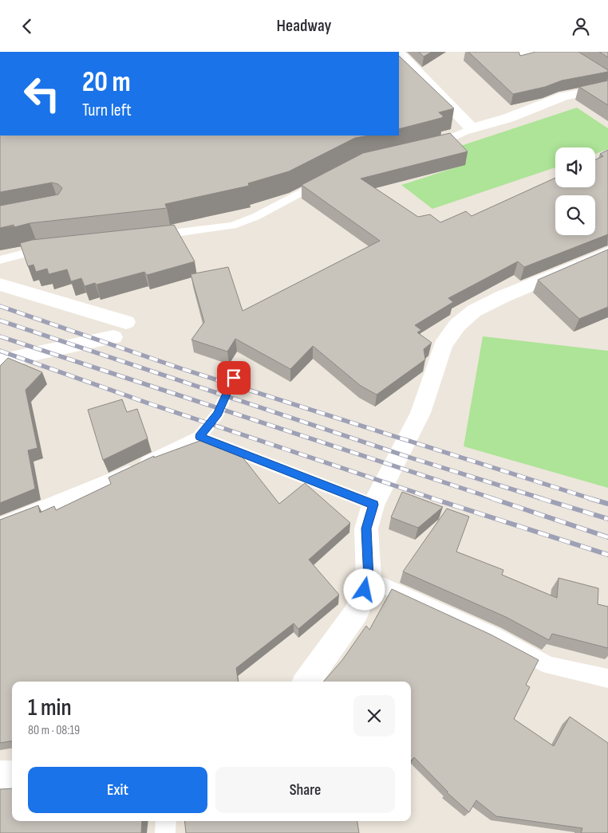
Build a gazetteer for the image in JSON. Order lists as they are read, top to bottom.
{
  "page": {
    "header": "Headway",
    "turn": ["20 m", "Turn left"],
    "heading": ["1 min", "80 m · 08:19"],
    "buttons": ["Exit", "Share"]
  }
}
